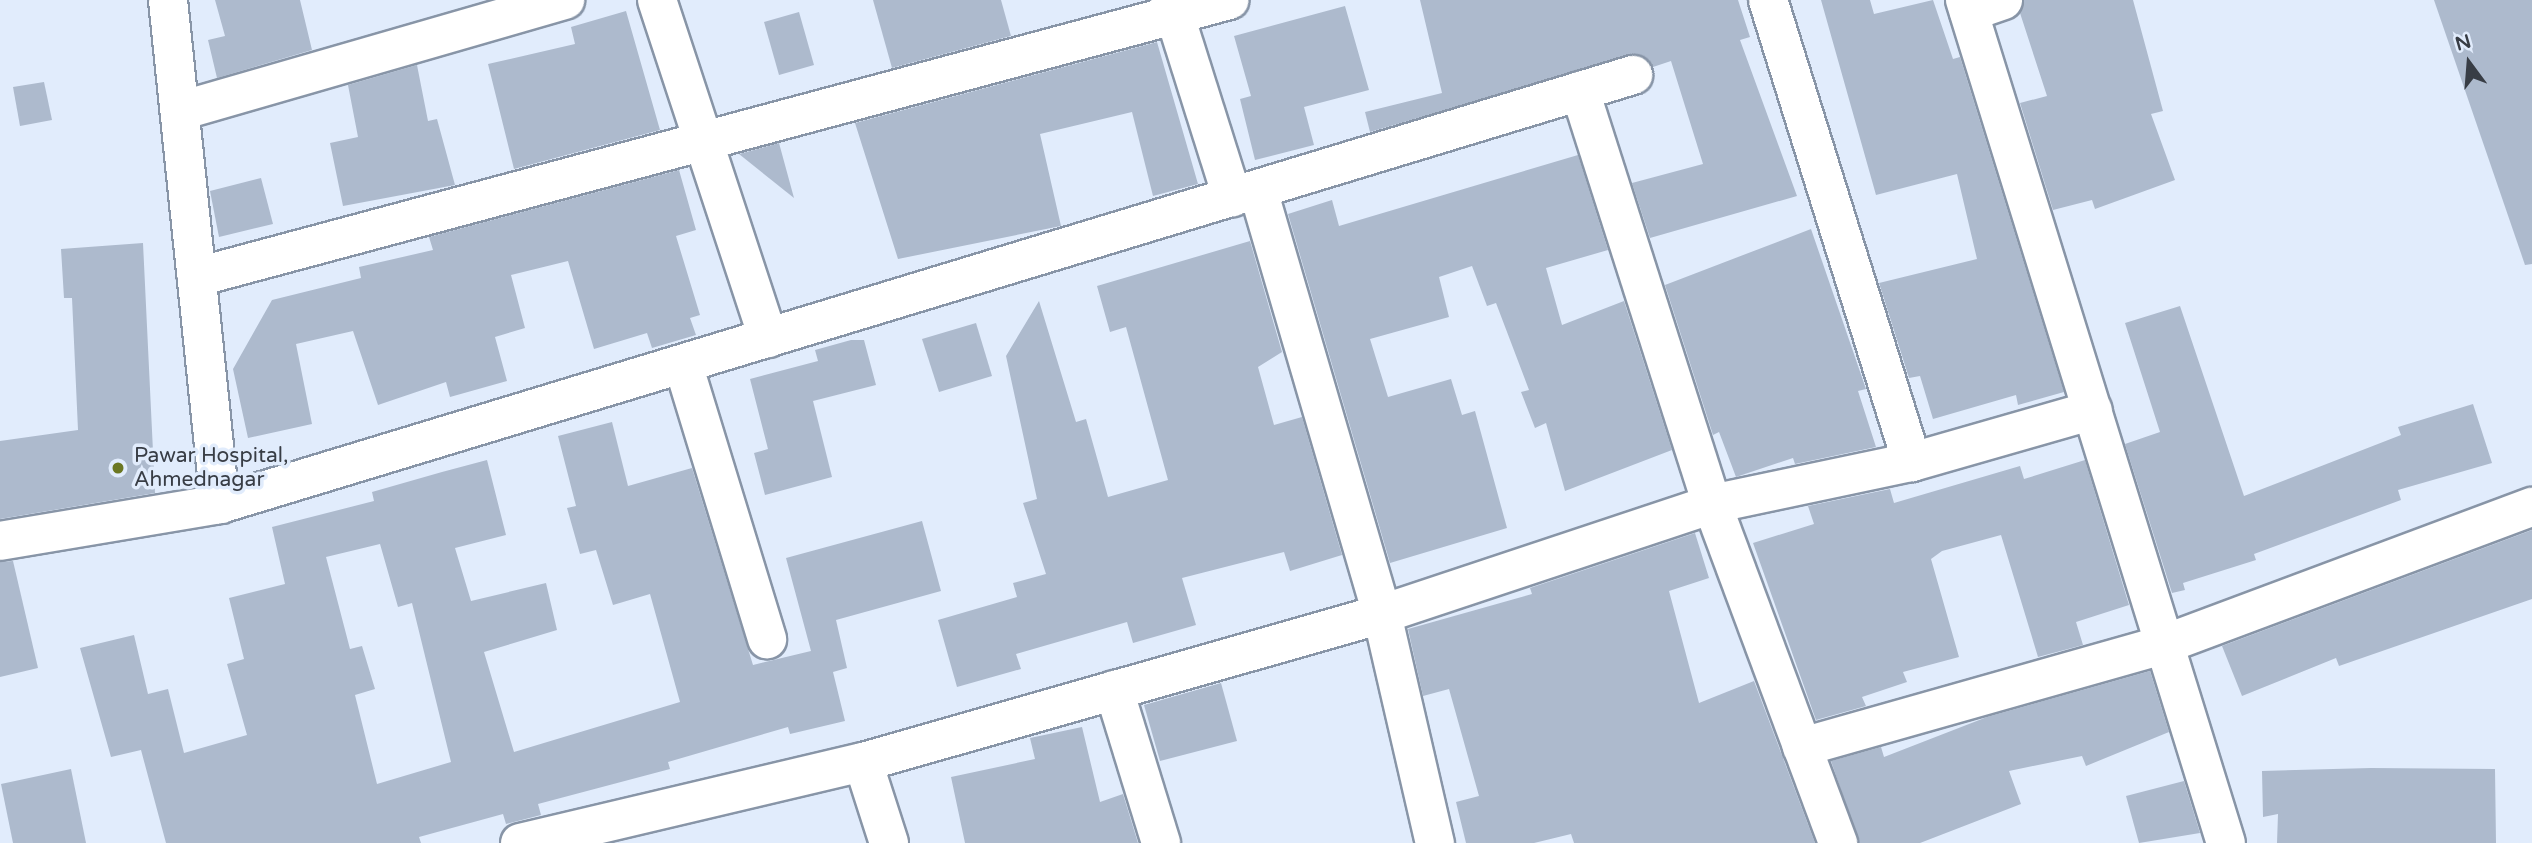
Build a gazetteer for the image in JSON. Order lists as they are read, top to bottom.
{
  "places": ["Pawar Hospital, Ahmednagar"],
  "north": "top"
}
